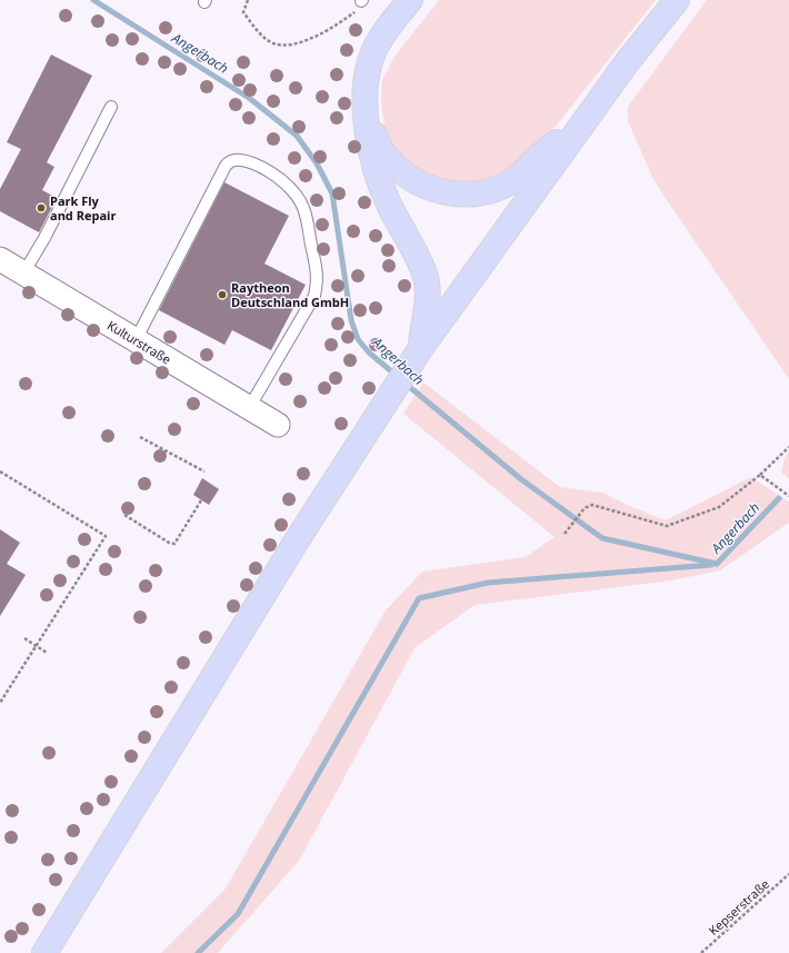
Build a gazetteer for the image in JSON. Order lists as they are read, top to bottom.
{
  "streets": {
    "street": ["Kulturstraße"],
    "path": ["Kepserstraße"]
  },
  "water": ["Angerbach"],
  "places": ["Park Fly and Repair", "Raytheon Deutschland GmbH"]
}
